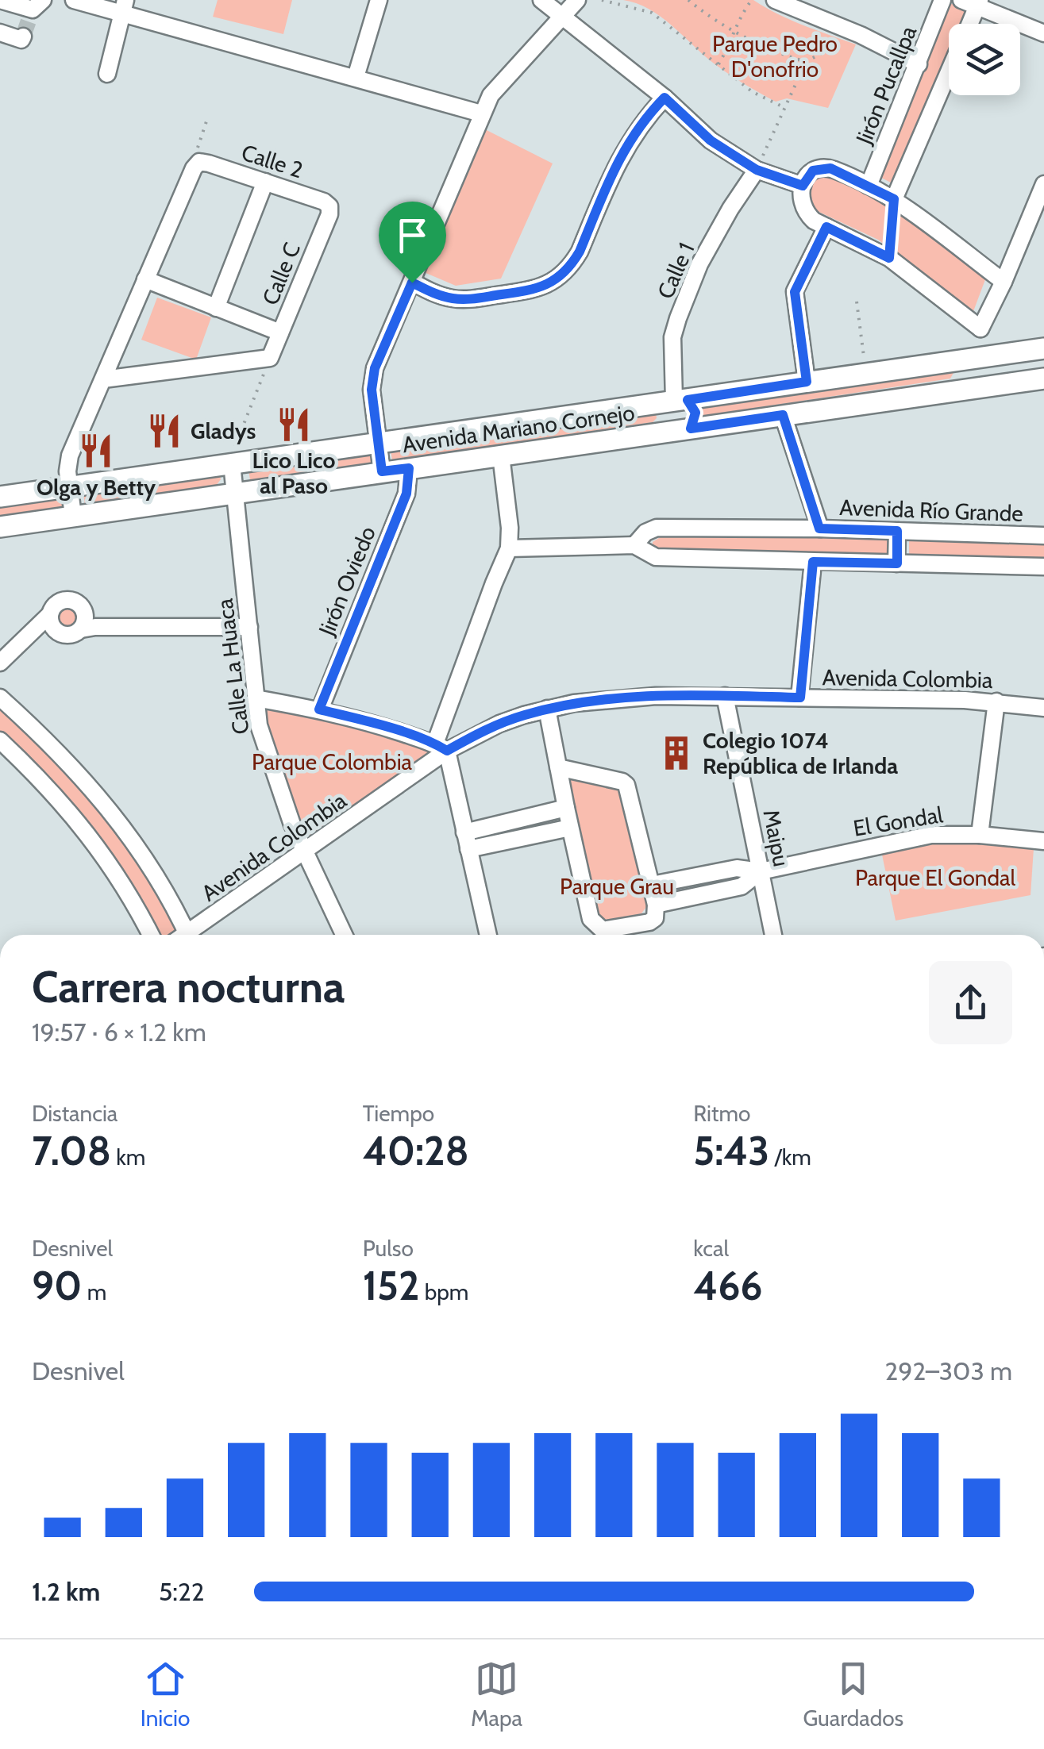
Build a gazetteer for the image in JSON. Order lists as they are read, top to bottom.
{
  "streets": {
    "main road": ["Avenida Mariano Cornejo"],
    "street": [
      "Jirón Pucallpa",
      "Calle 2",
      "Calle 1",
      "Calle C",
      "Avenida Río Grande",
      "Jirón Oviedo",
      "Calle La Huaca",
      "Avenida Colombia",
      "El Gondal",
      "Maipu"
    ]
  },
  "crossings": [
    ["Calle 2", "Calle C"],
    ["Calle 1", "Avenida Mariano Cornejo"],
    ["Avenida Mariano Cornejo", "Jirón Oviedo"],
    ["Avenida Mariano Cornejo", "Calle La Huaca"],
    ["Calle La Huaca", "Avenida Colombia"],
    ["Avenida Colombia", "Maipu"],
    ["El Gondal", "Maipu"]
  ],
  "parks": [
    "Parque Pedro D'onofrio",
    "Parque Colombia",
    "Parque El Gondal",
    "Parque Grau"
  ],
  "places": {
    "restaurant": ["Lico Lico al Paso", "Gladys", "Olga y Betty"],
    "building": ["Colegio 1074 República de Irlanda"]
  },
  "page": {
    "heading": ["Carrera nocturna", "19:57 · 6 × 1.2 km"],
    "stats": [
      ["Distancia", "7.08 km"],
      ["Tiempo", "40:28"],
      ["Ritmo", "5:43 /km"],
      ["Desnivel", "90 m"],
      ["Pulso", "152 bpm"],
      ["kcal", "466"]
    ],
    "chart": ["Desnivel", "292–303 m"],
    "list": [
      {
        "name": "1.2 km",
        "note": "5:22"
      }
    ],
    "tabs": ["Inicio", "Mapa", "Guardados"]
  }
}
